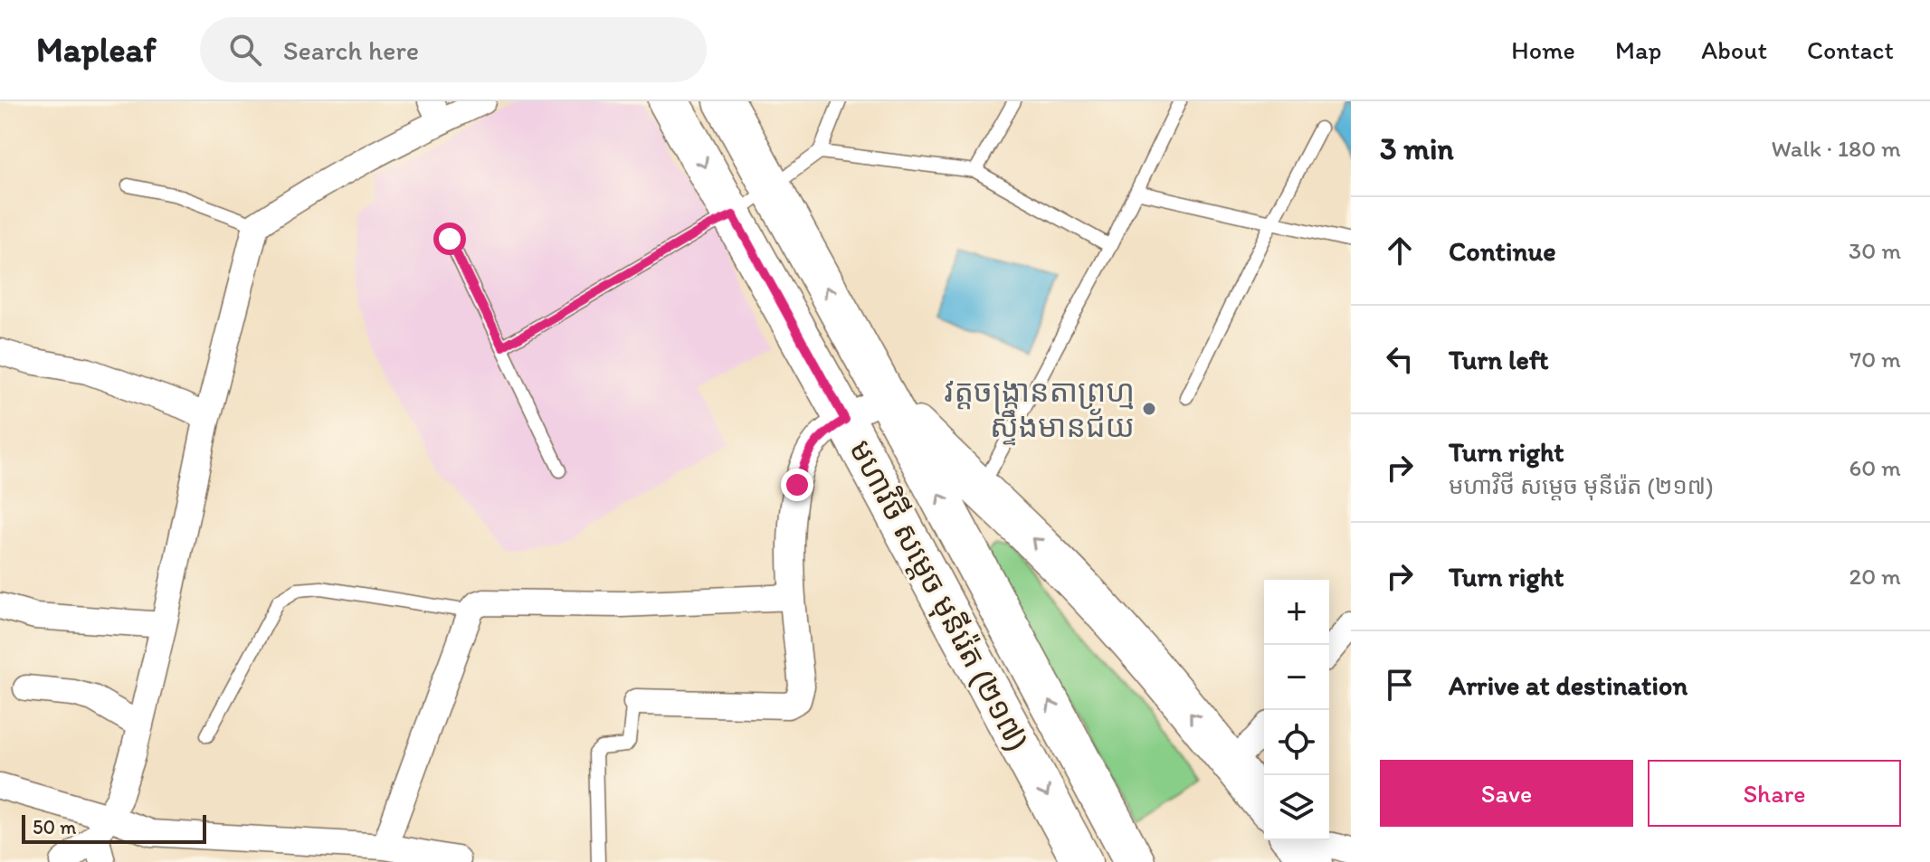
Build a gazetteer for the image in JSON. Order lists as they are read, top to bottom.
{
  "streets": {
    "main road": ["មហាវិថី សម្តេច មុនីរ៉េត (២១៧)"]
  },
  "places": ["វត្តចង្ក្រានតាព្រហ្ម ស្ទឹងមានជ័យ"],
  "scale_bar": "50 m",
  "page": {
    "header": "Mapleaf",
    "search": "Search here",
    "nav": [
      "Home",
      "Map",
      "About",
      "Contact"
    ],
    "heading": ["3 min", "Walk · 180 m"],
    "list": [
      ["Continue", "30 m"],
      ["Turn left", "70 m"],
      ["Turn right", "មហាវិថី សម្តេច មុនីរ៉េត (២១៧)", "60 m"],
      ["Turn right", "20 m"],
      "Arrive at destination"
    ],
    "map_buttons": ["+", "−"],
    "buttons": ["Save", "Share"],
    "scale": "50 m"
  }
}
